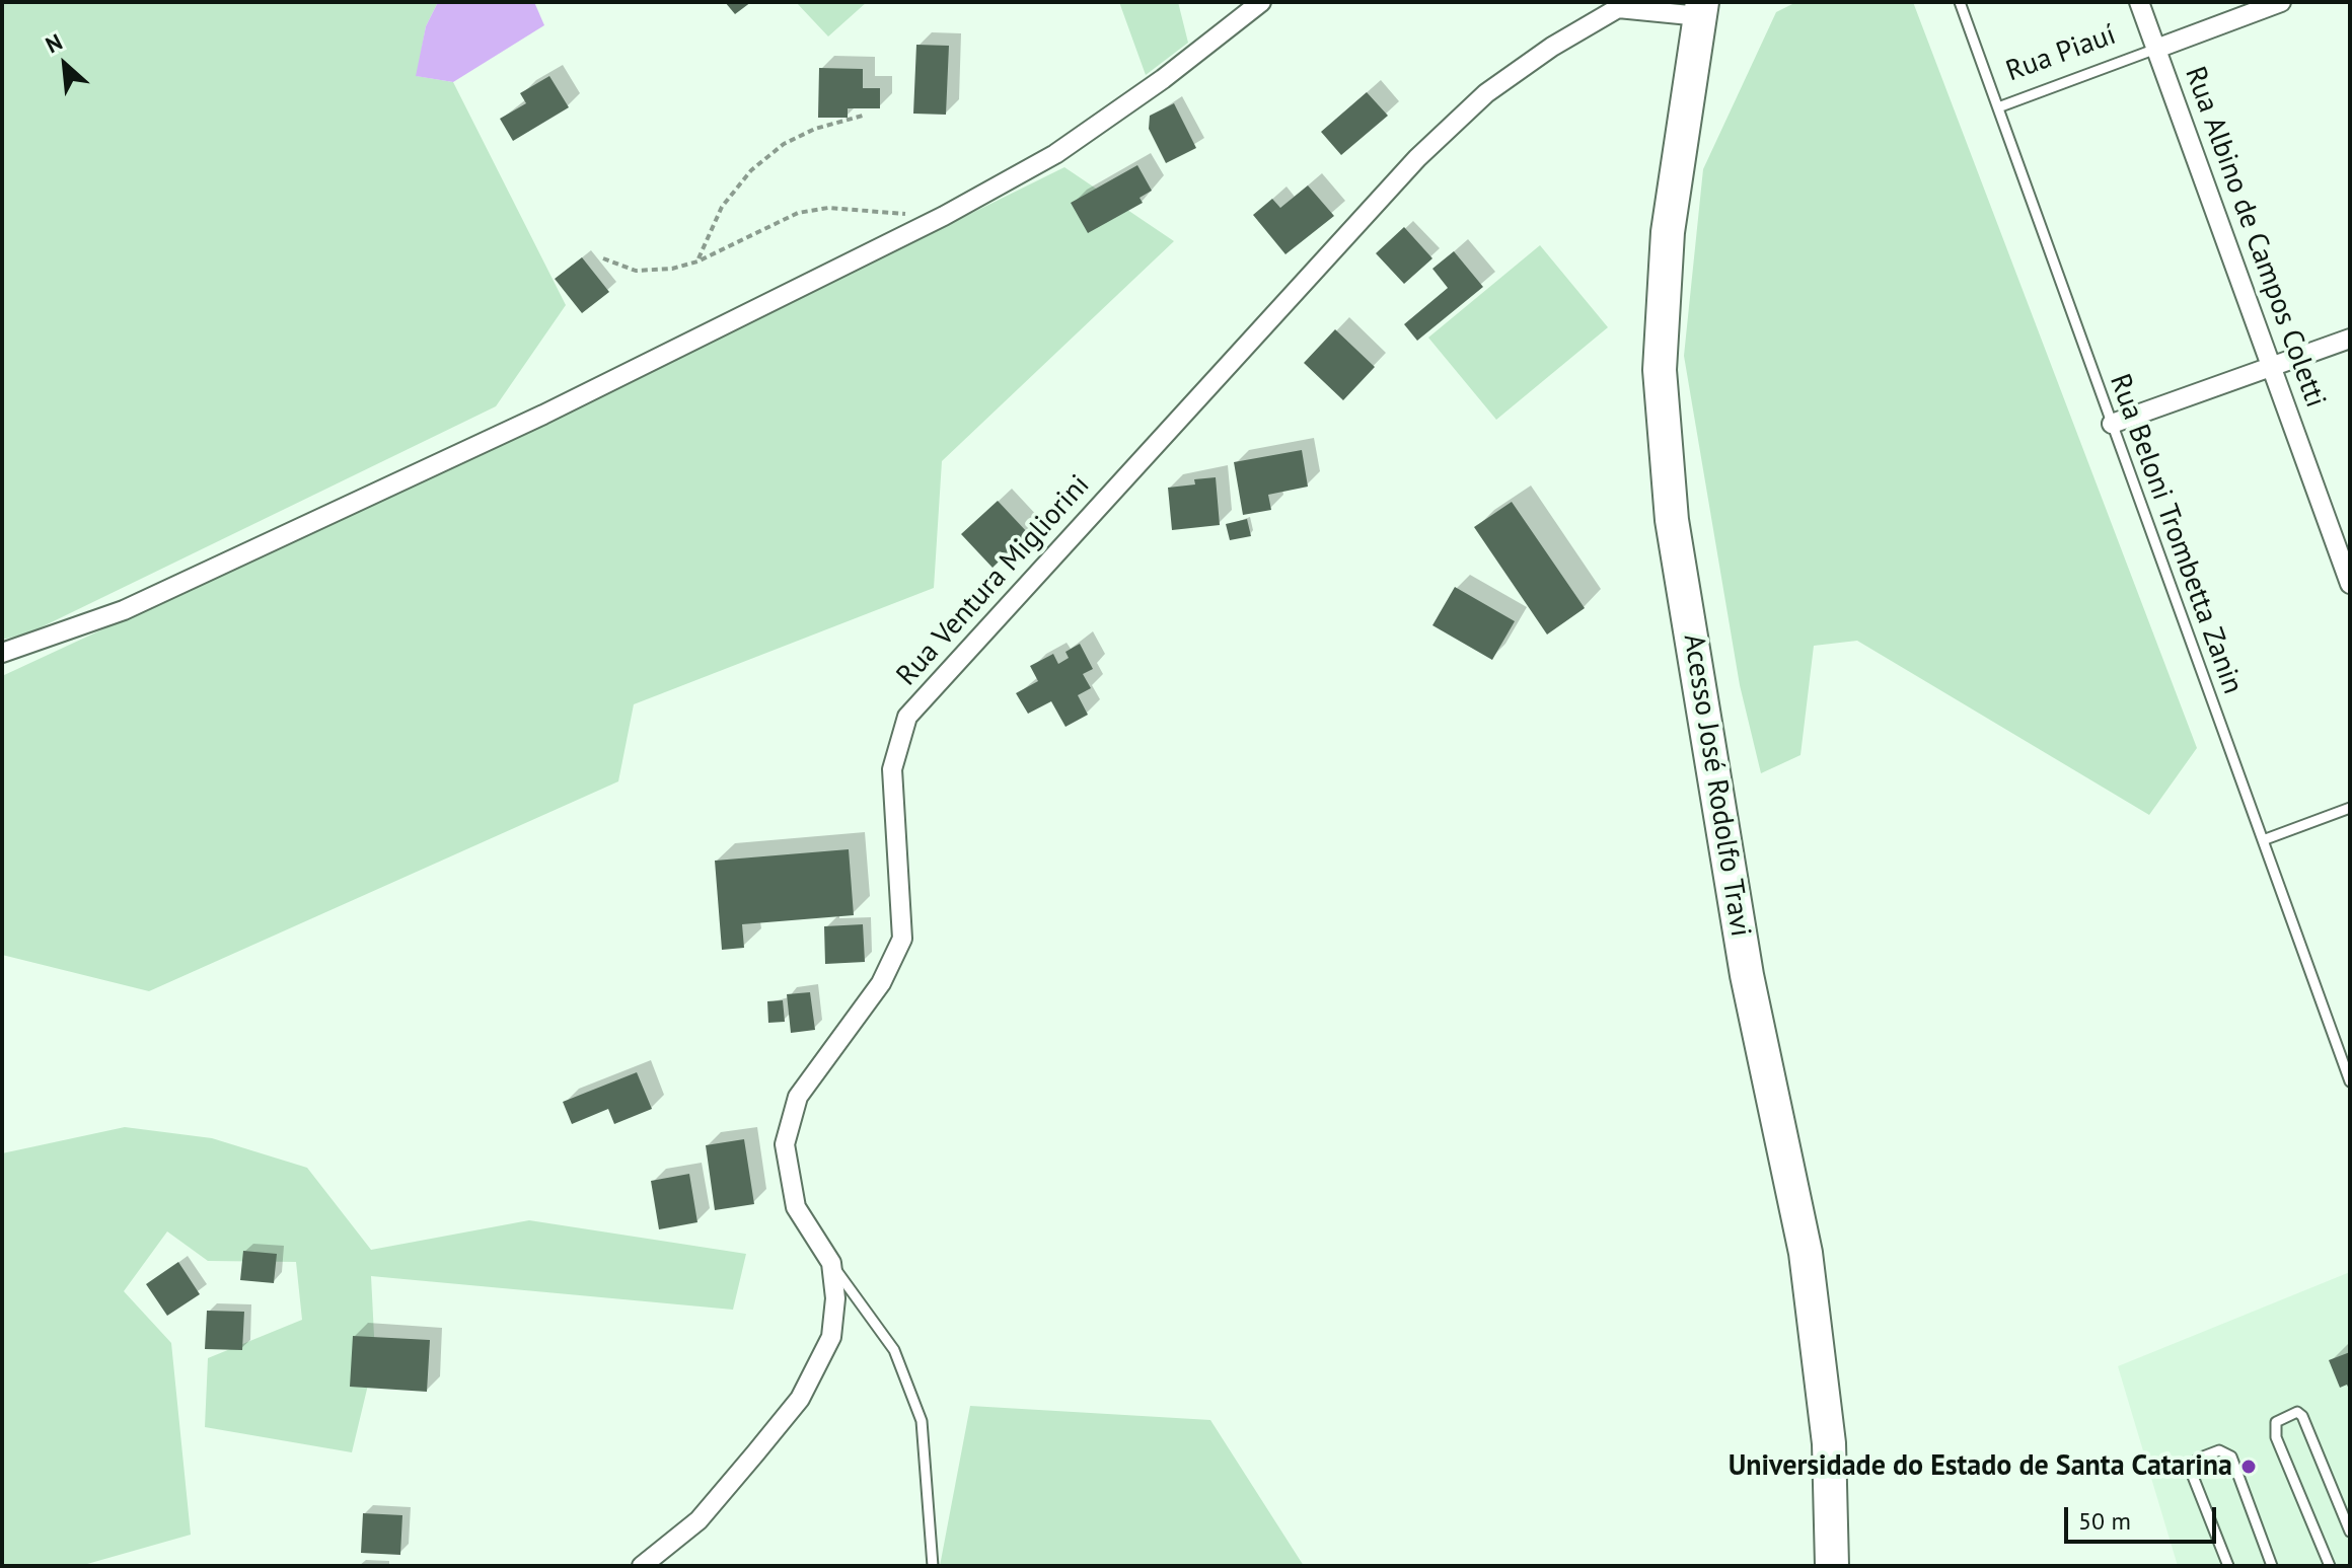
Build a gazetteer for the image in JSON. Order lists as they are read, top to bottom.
{
  "streets": {
    "highway": ["Acesso José Rodolfo Travi"],
    "street": ["Rua Piauí", "Rua Albino de Campos Coletti", "Rua Ventura Migliorini"],
    "lane": ["Rua Beloni Trombetta Zanin"]
  },
  "crossings": [
    ["Rua Piauí", "Rua Albino de Campos Coletti"],
    ["Rua Piauí", "Rua Beloni Trombetta Zanin"],
    ["Rua Ventura Migliorini", "Acesso José Rodolfo Travi"]
  ],
  "places": ["Universidade do Estado de Santa Catarina"],
  "scale_bar": "50 m",
  "north": "top left"
}
